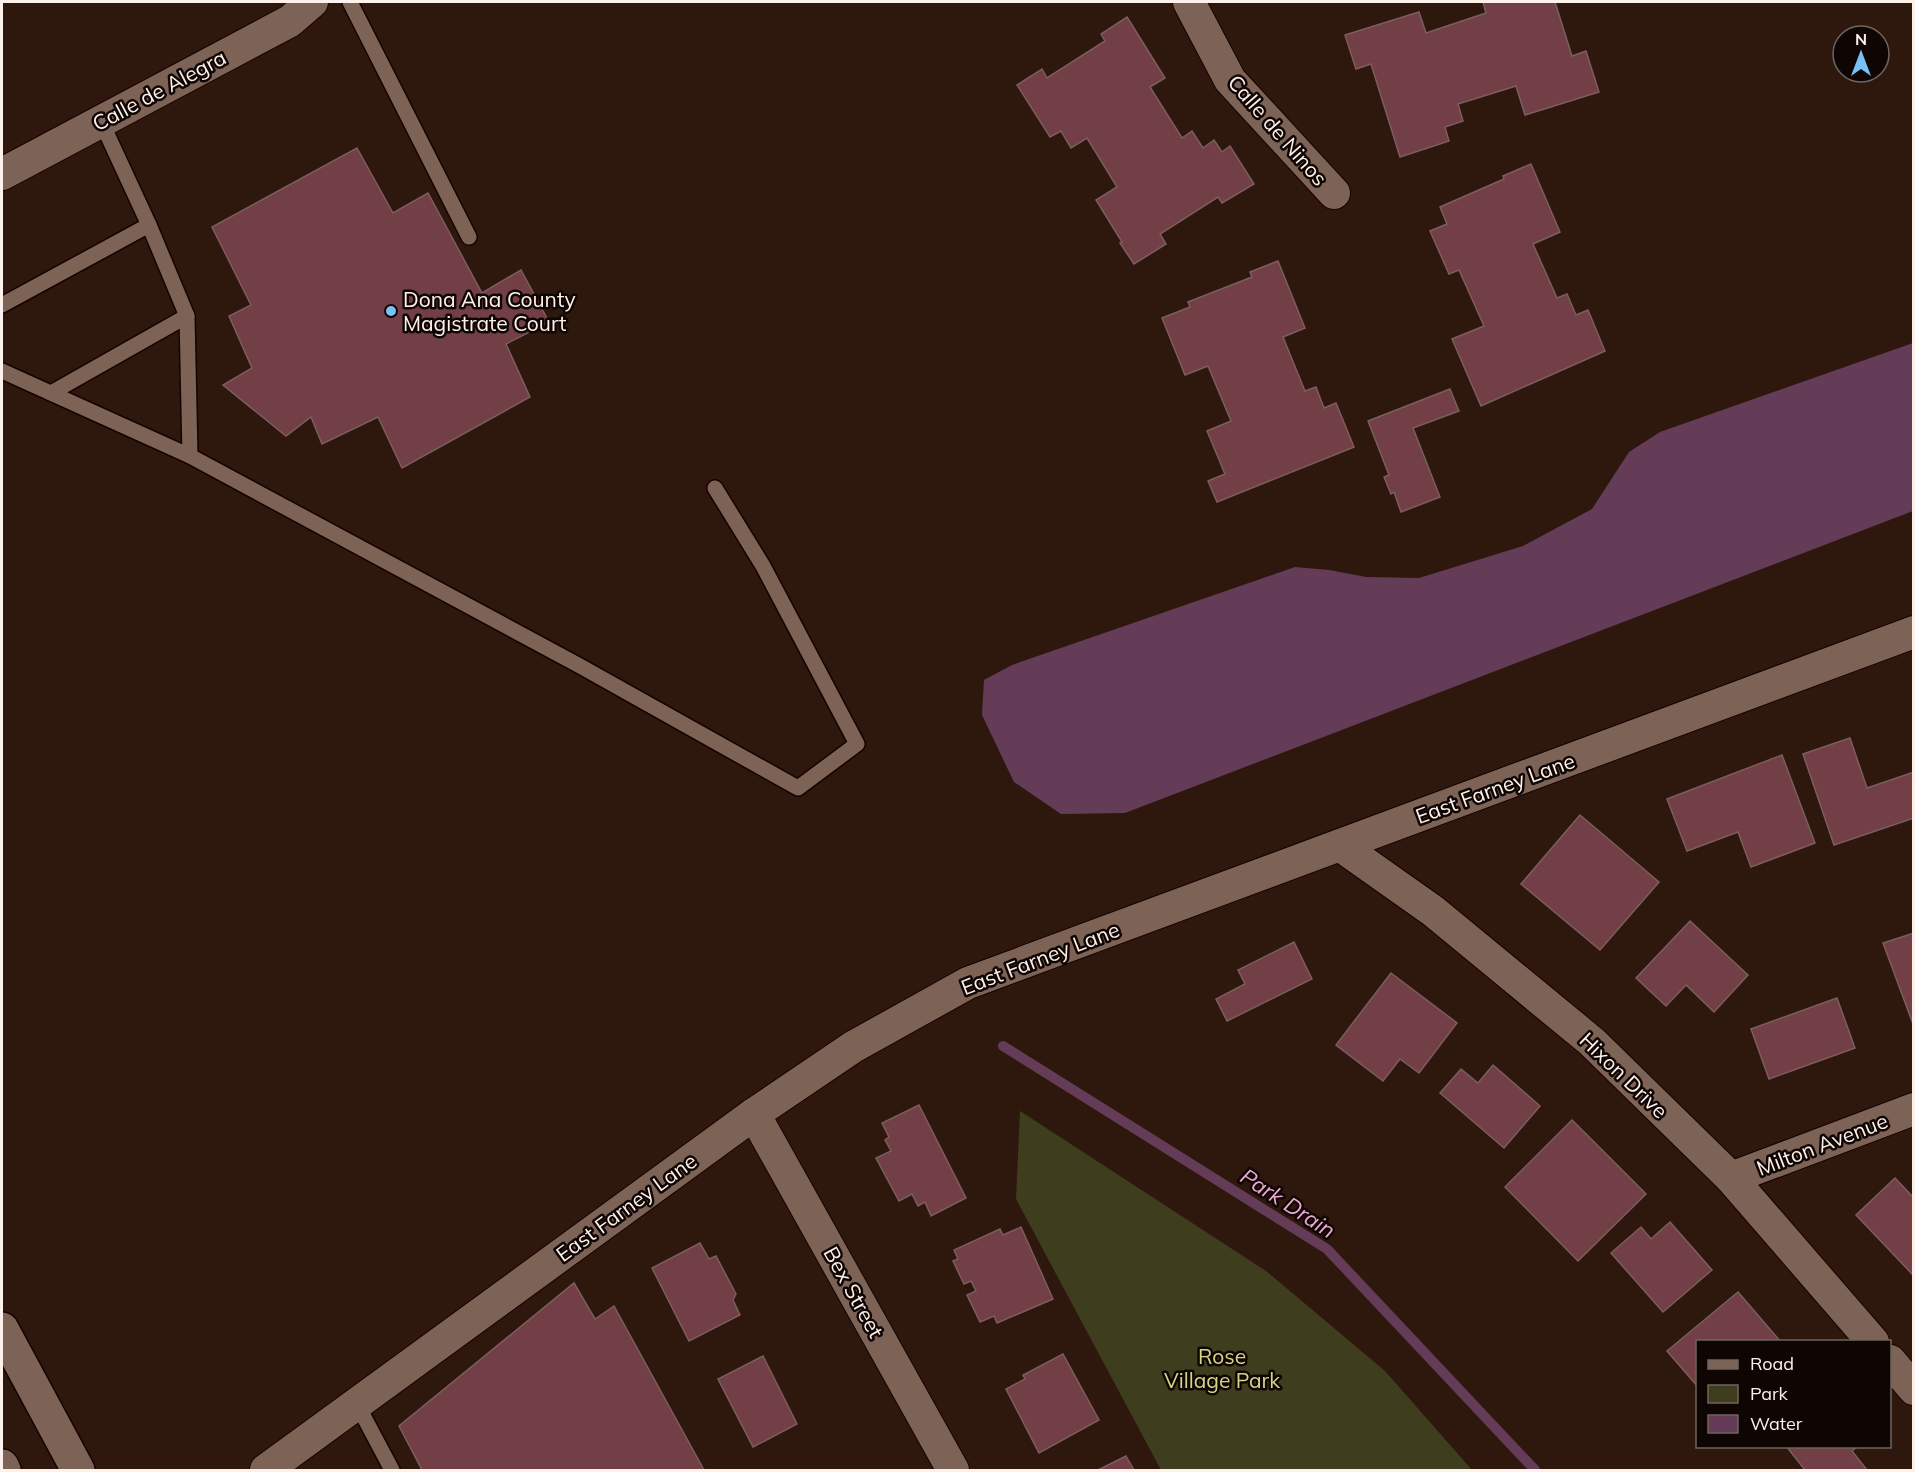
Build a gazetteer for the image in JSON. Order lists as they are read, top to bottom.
{
  "streets": {
    "street": [
      "Calle de Alegra",
      "Calle de Ninos",
      "East Farney Lane",
      "Hixon Drive",
      "Milton Avenue",
      "Bex Street"
    ]
  },
  "crossings": [
    ["East Farney Lane", "Hixon Drive"],
    ["East Farney Lane", "Bex Street"],
    ["Hixon Drive", "Milton Avenue"]
  ],
  "water": ["Park Drain"],
  "parks": ["Rose Village Park"],
  "places": ["Dona Ana County Magistrate Court"],
  "legend": ["Road", "Park", "Water"],
  "north": "top"
}
